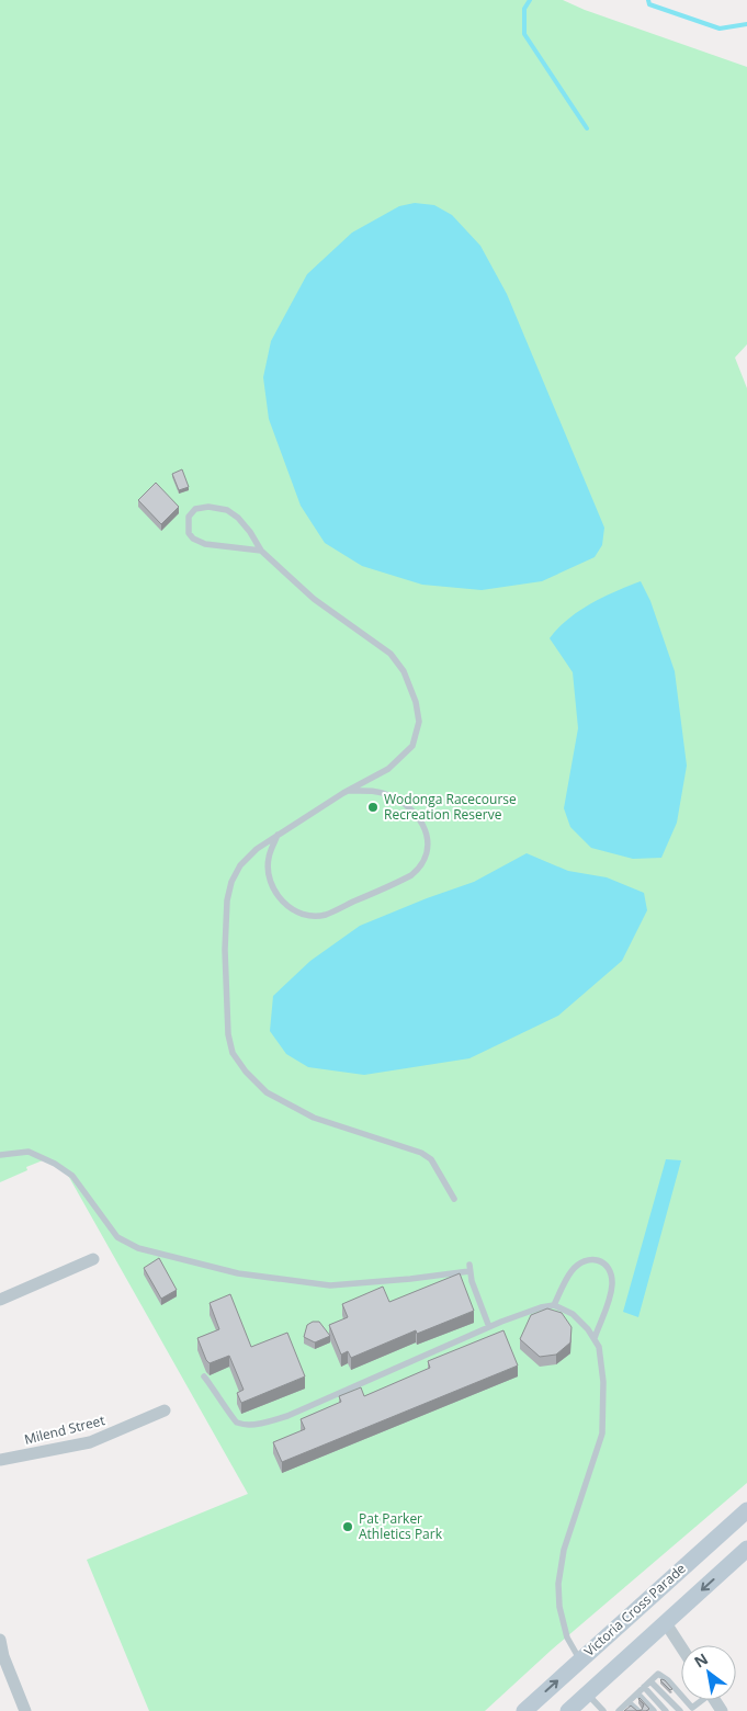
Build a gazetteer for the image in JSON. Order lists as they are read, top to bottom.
{
  "streets": {
    "main road": ["Victoria Cross Parade"],
    "street": ["Milend Street"]
  },
  "places": ["Wodonga Racecourse Recreation Reserve", "Pat Parker Athletics Park"],
  "north": "top left"
}
